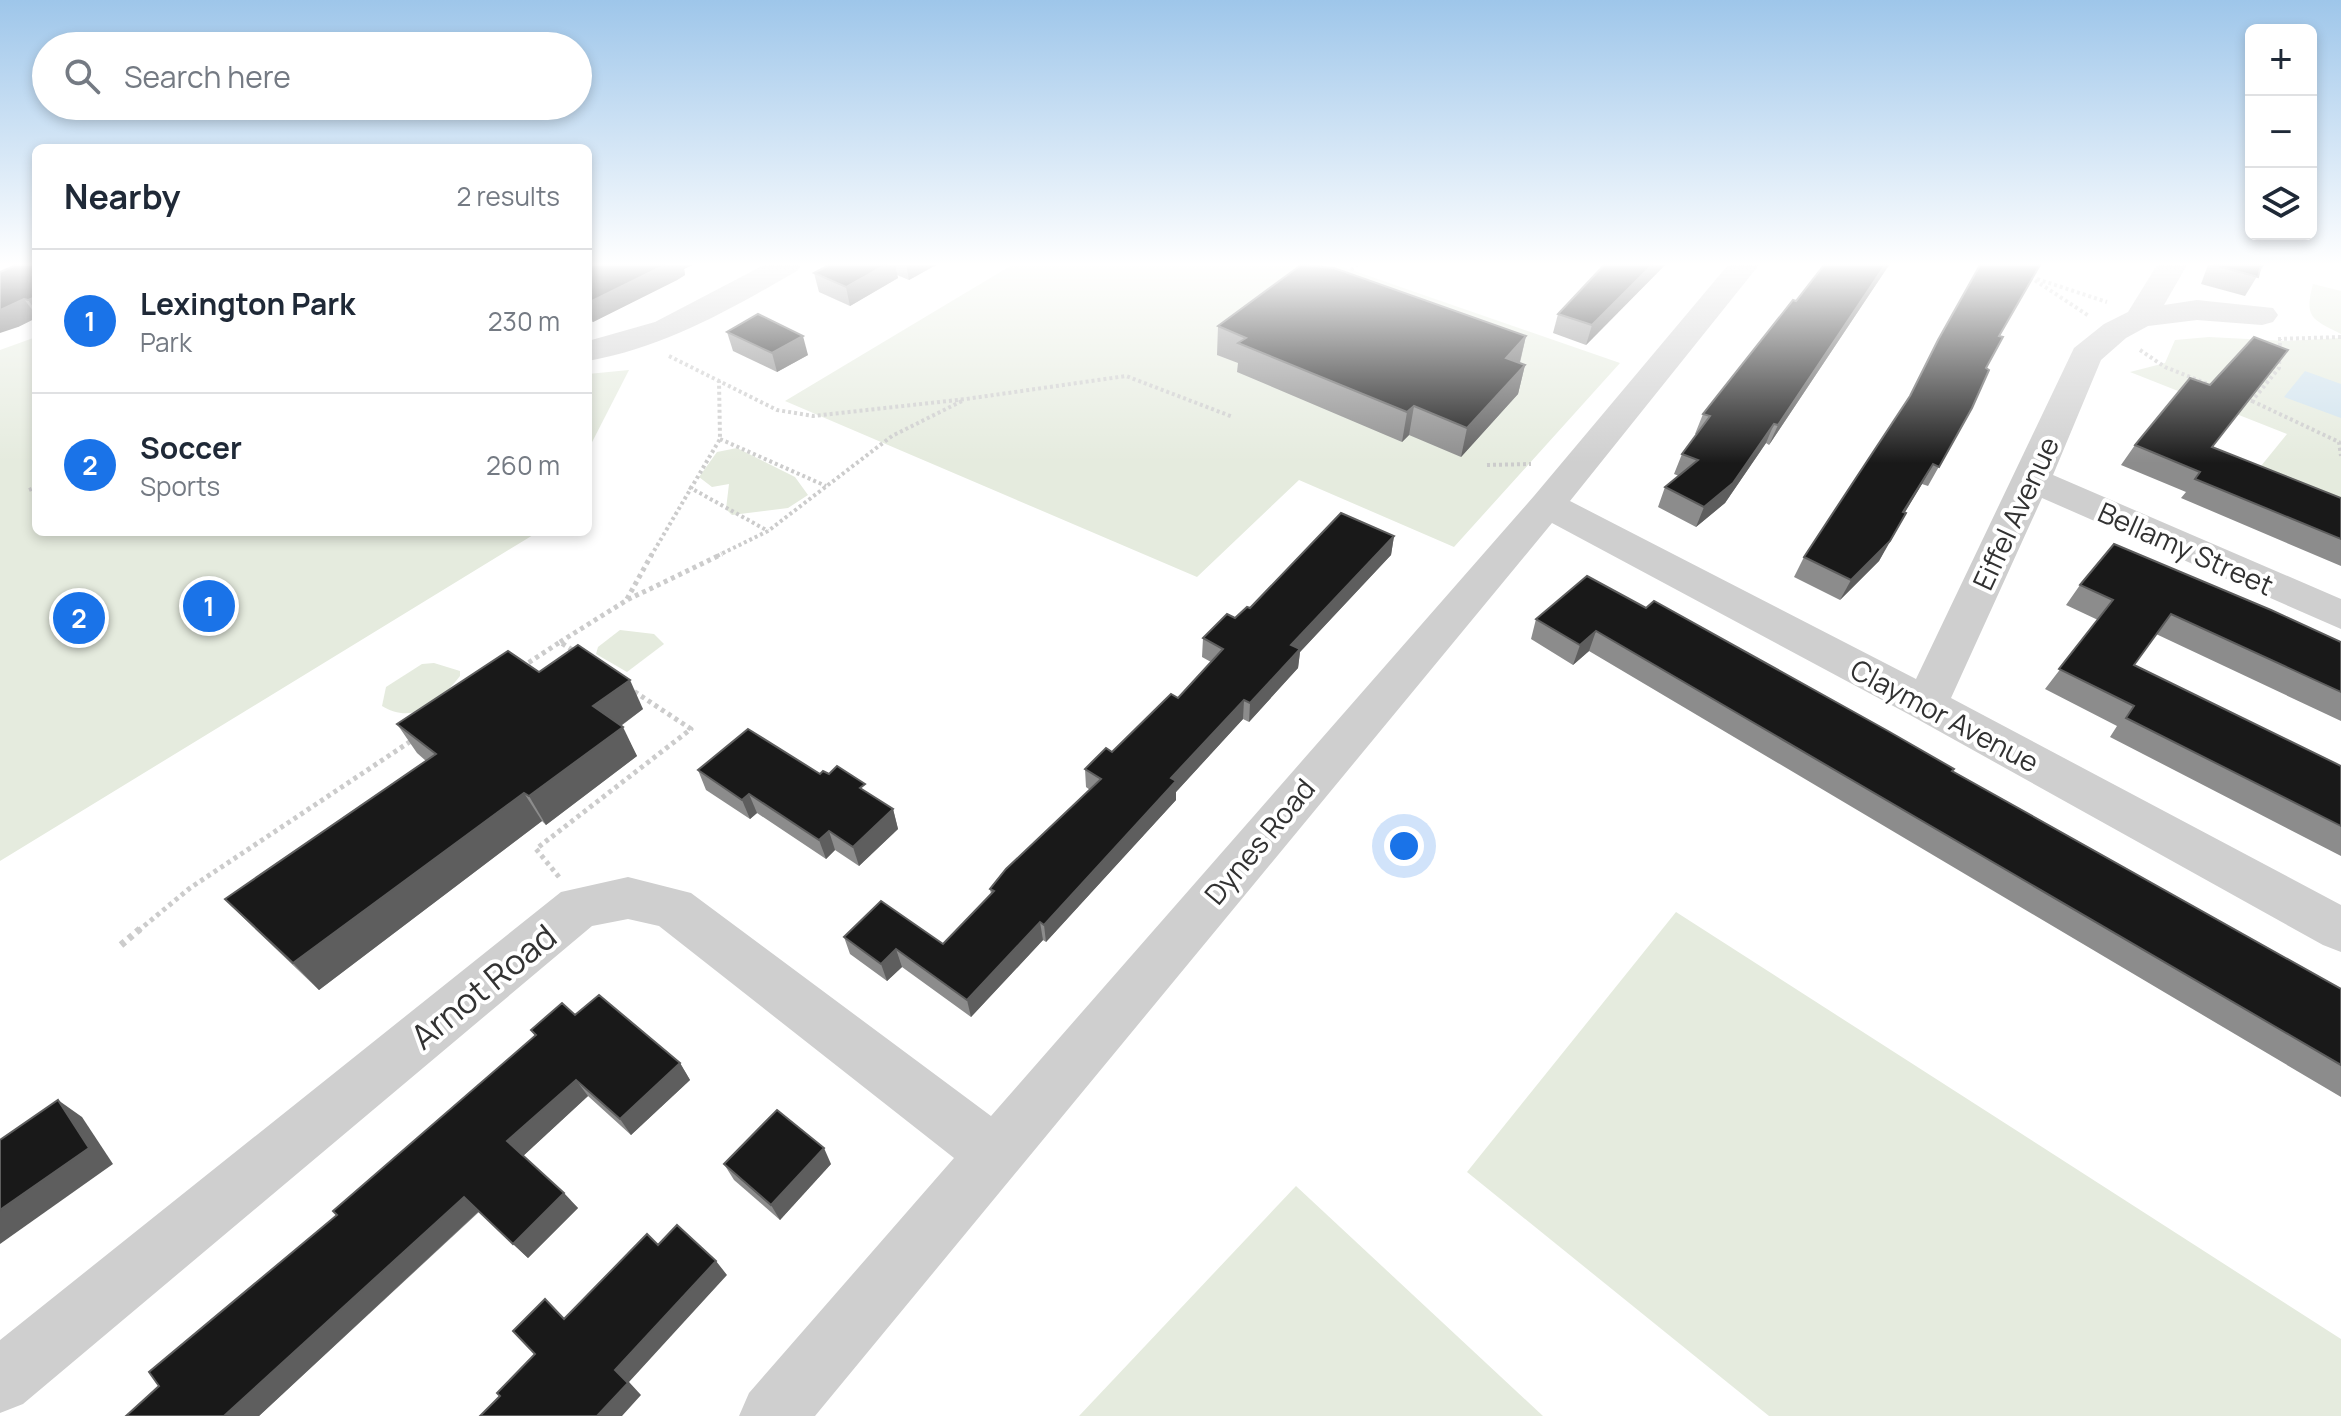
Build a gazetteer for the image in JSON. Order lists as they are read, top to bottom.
{
  "streets": {
    "street": [
      "Eiffel Avenue",
      "Bellamy Street",
      "Claymor Avenue",
      "Dynes Road",
      "Arnot Road"
    ]
  },
  "crossings": [
    ["Eiffel Avenue", "Bellamy Street"],
    ["Eiffel Avenue", "Claymor Avenue"],
    ["Claymor Avenue", "Dynes Road"],
    ["Dynes Road", "Arnot Road"]
  ],
  "page": {
    "map_buttons": ["+", "−"],
    "search": "Search here",
    "heading": ["Nearby", "2 results"],
    "list": [
      {
        "mark": "1",
        "name": "Lexington Park",
        "note": "Park",
        "value": "230 m"
      },
      {
        "mark": "2",
        "name": "Soccer",
        "note": "Sports",
        "value": "260 m"
      }
    ],
    "pins": ["1", "2"]
  }
}
